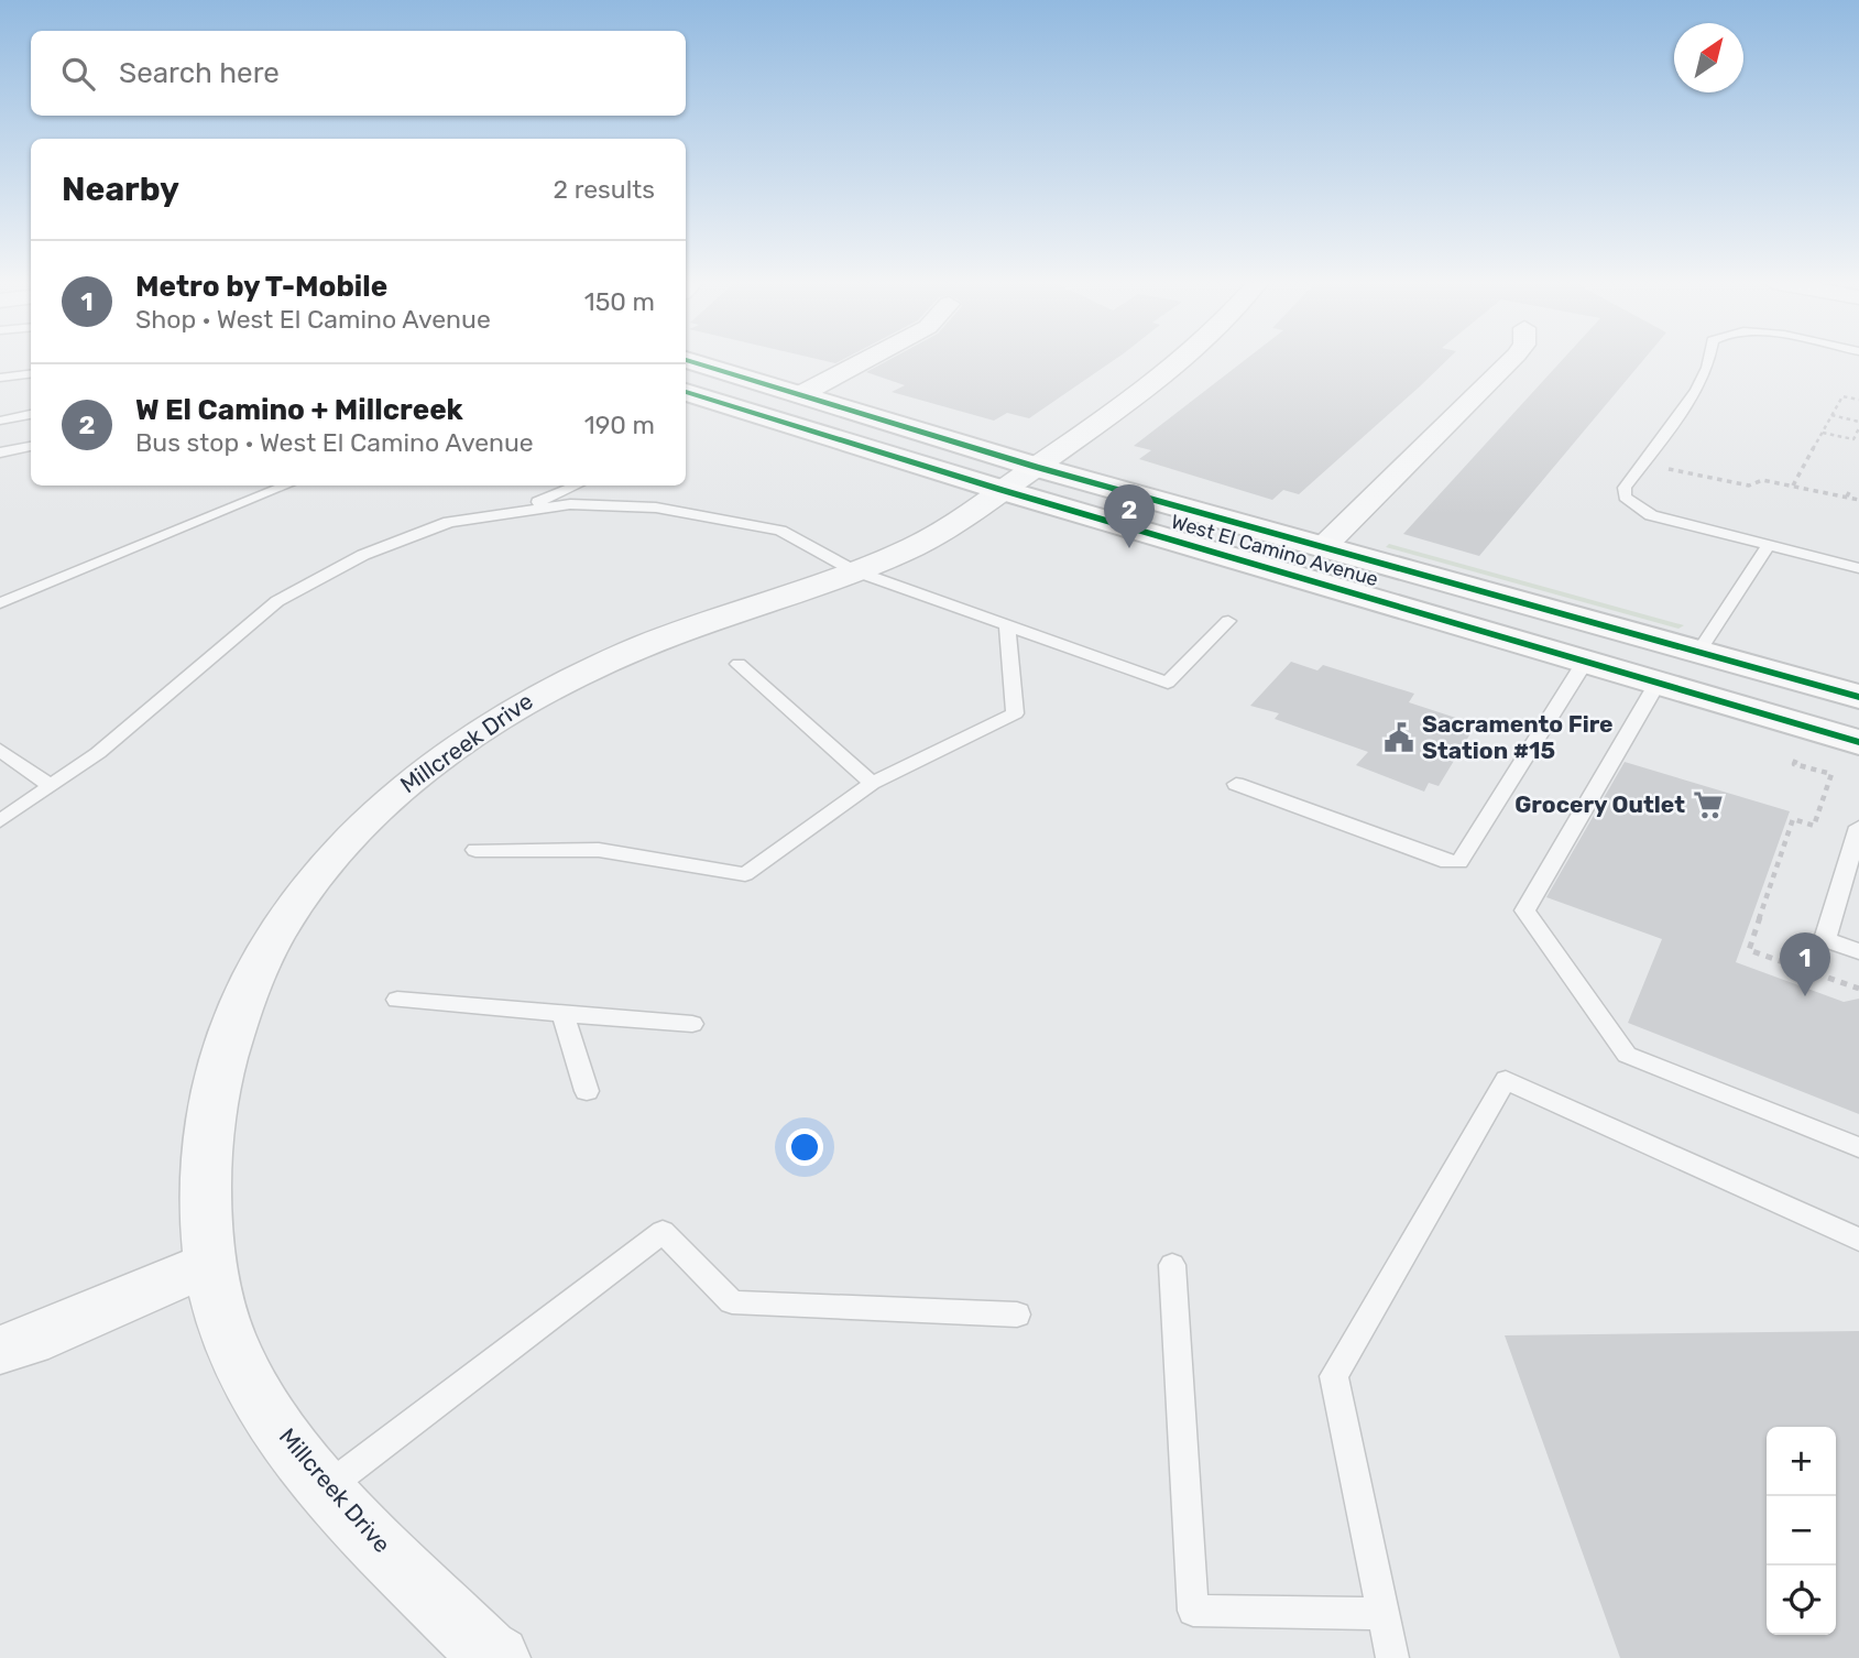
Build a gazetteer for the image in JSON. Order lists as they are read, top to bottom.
{
  "streets": {
    "main road": ["West El Camino Avenue"],
    "street": ["Millcreek Drive"]
  },
  "crossings": [
    ["West El Camino Avenue", "Millcreek Drive"]
  ],
  "places": {
    "public building": ["Sacramento Fire Station #15"],
    "supermarket": ["Grocery Outlet"]
  },
  "north": "top right",
  "page": {
    "search": "Search here",
    "heading": ["Nearby", "2 results"],
    "list": [
      {
        "mark": "1",
        "name": "Metro by T-Mobile",
        "note": "Shop · West El Camino Avenue",
        "value": "150 m"
      },
      {
        "mark": "2",
        "name": "W El Camino + Millcreek",
        "note": "Bus stop · West El Camino Avenue",
        "value": "190 m"
      }
    ],
    "pins": ["2", "1"],
    "map_buttons": ["+", "−"]
  }
}
